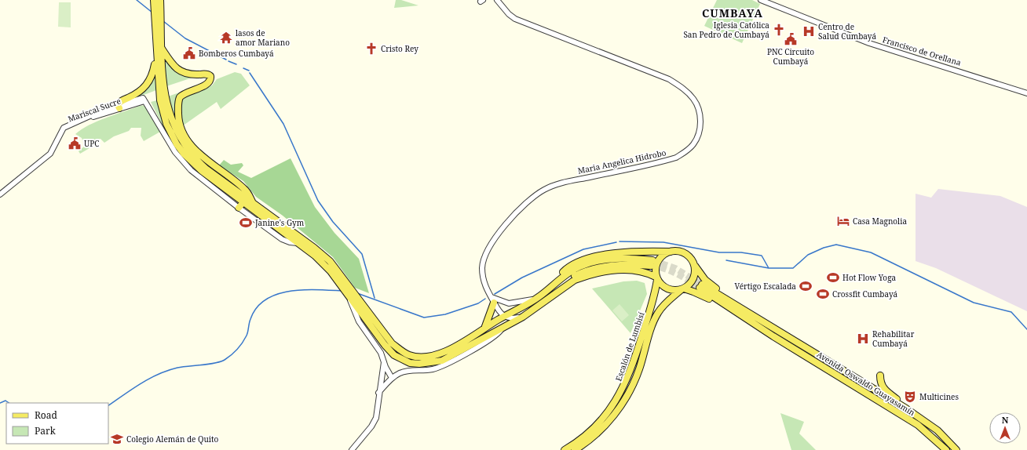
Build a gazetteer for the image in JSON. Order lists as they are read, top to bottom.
{
  "streets": {
    "main road": ["Escalón de Lumbisí", "Avenida Oswaldo Guayasamín"],
    "street": ["Francisco de Orellana", "Mariscal Sucre", "Maria Angelica Hidrobo"]
  },
  "crossings": [
    ["Escalón de Lumbisí", "Avenida Oswaldo Guayasamín"]
  ],
  "districts": ["CUMBAYA"],
  "places": {
    "church": ["Iglesia Católica San Pedro de Cumbayá", "Cristo Rey"],
    "hospital": ["Centro de Salud Cumbayá", "Rehabilitar Cumbayá"],
    "temple": ["lasos de amor Mariano"],
    "public building": ["PNC Circuito Cumbayá", "Bomberos Cumbayá", "UPC"],
    "hotel": ["Casa Magnolia"],
    "sports": [
      "Janine's Gym",
      "Hot Flow Yoga",
      "Vértigo Escalada",
      "Crossfit Cumbayá"
    ],
    "theatre": ["Multicines"],
    "school or university": ["Colegio Alemán de Quito"]
  },
  "legend": ["Road", "Park"],
  "north": "top"
}
